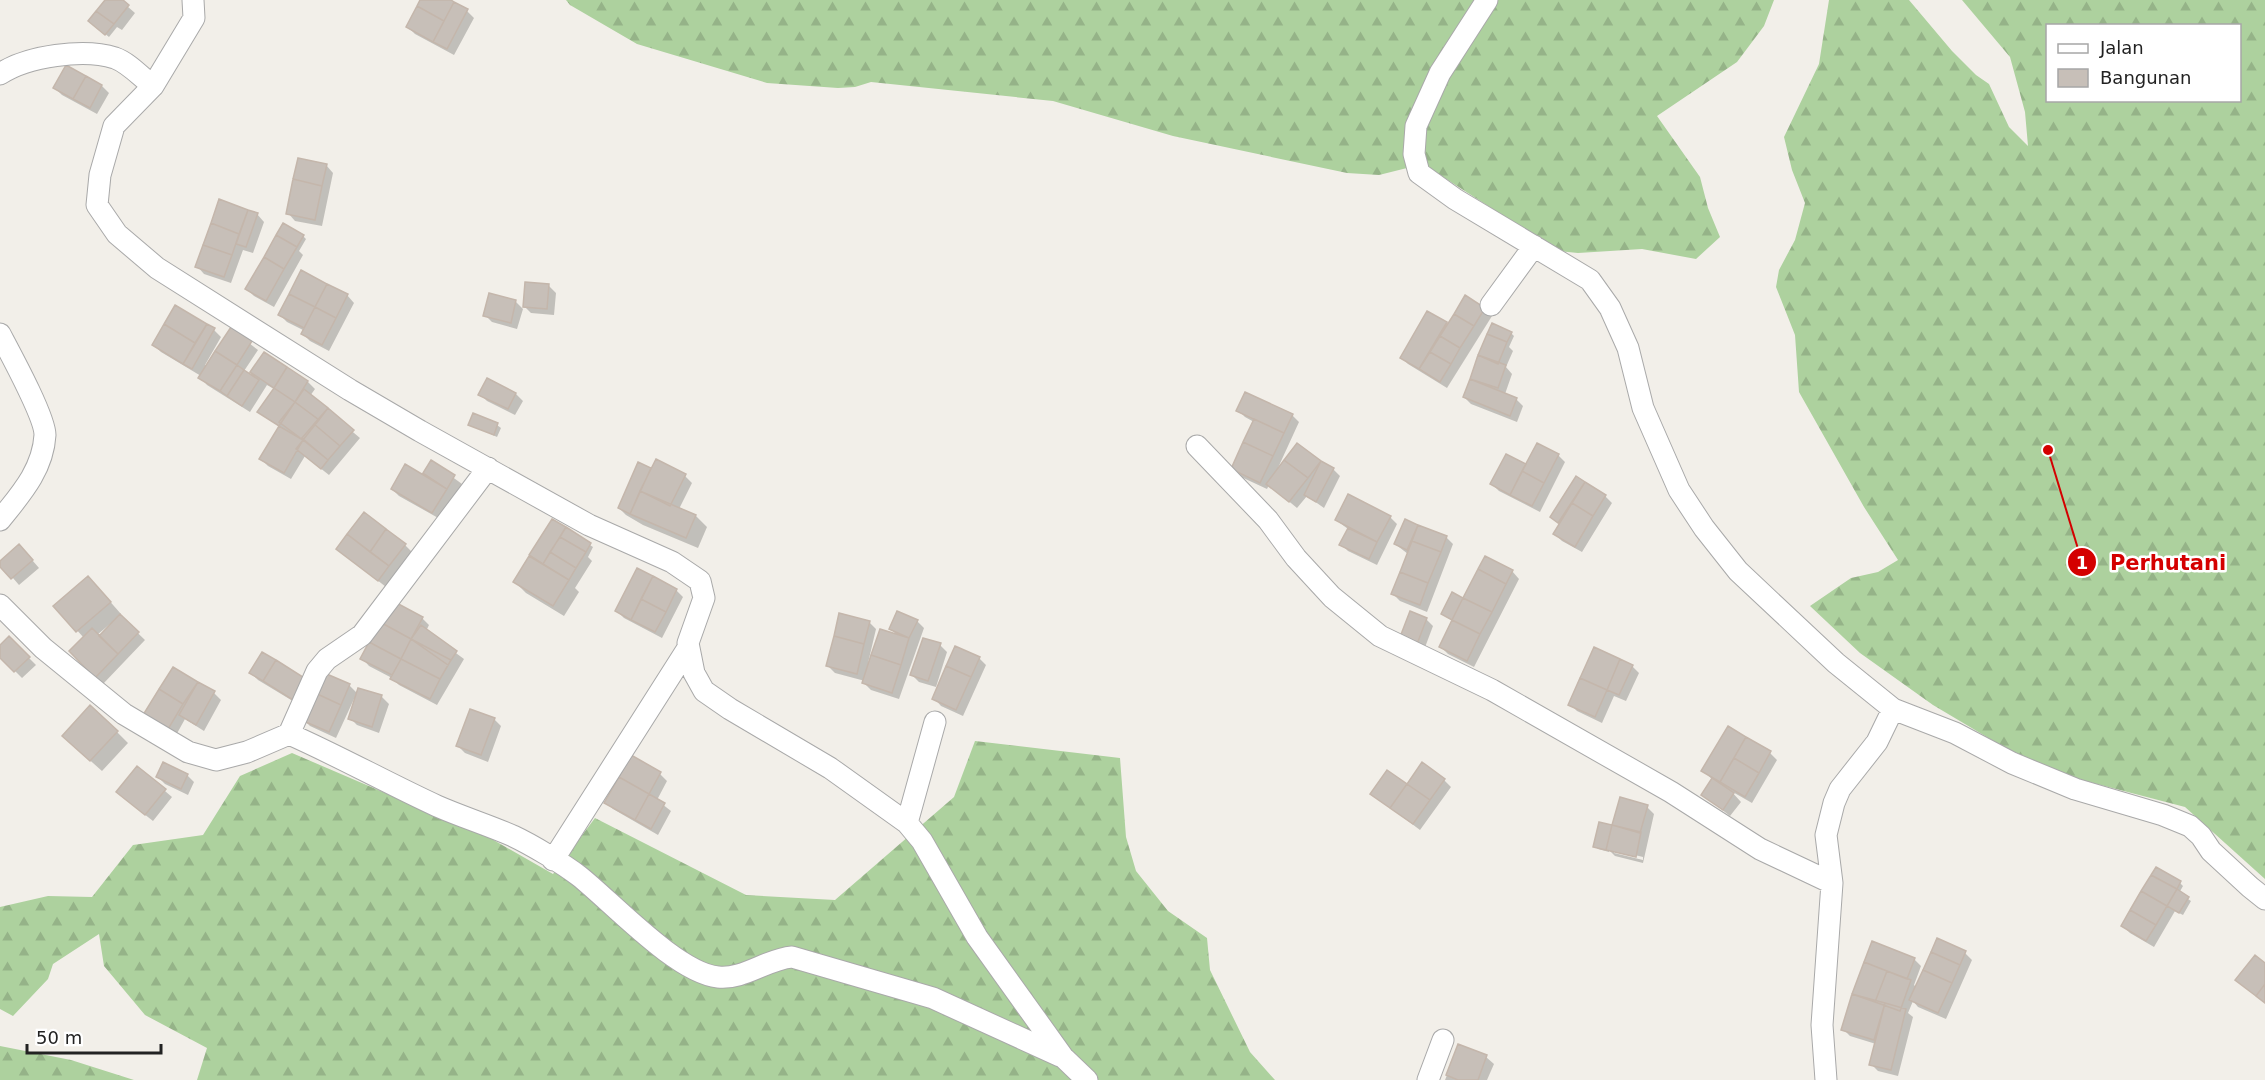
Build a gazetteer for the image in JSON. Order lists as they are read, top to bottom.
{
  "places": ["Perhutani"],
  "legend": ["Jalan", "Bangunan"],
  "scale_bar": "50 m"
}
